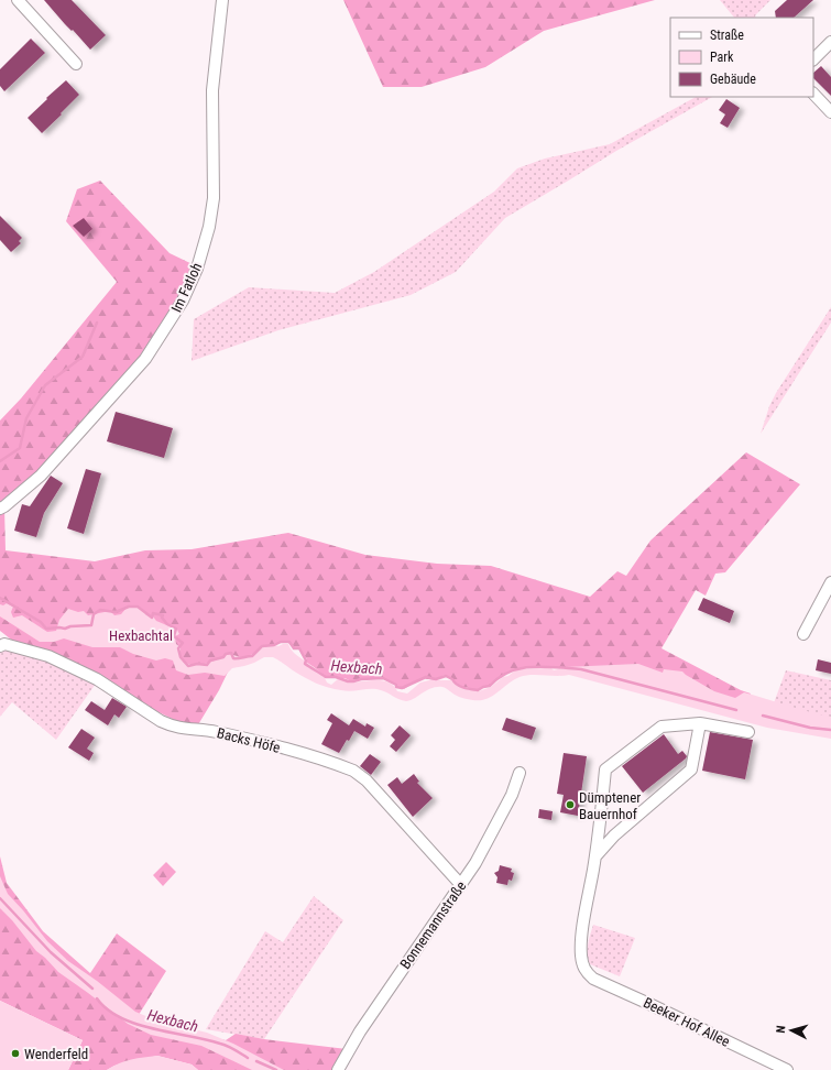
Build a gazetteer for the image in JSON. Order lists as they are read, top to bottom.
{
  "streets": {
    "street": [
      "Im Fatloh",
      "Backs Höfe",
      "Bonnemannstraße",
      "Beeker Hof Allee"
    ]
  },
  "crossings": [
    ["Backs Höfe", "Bonnemannstraße"]
  ],
  "water": ["Hexbach"],
  "parks": ["Hexbachtal"],
  "places": ["Dümptener Bauernhof", "Wenderfeld"],
  "legend": ["Straße", "Park", "Gebäude"],
  "north": "left"
}
